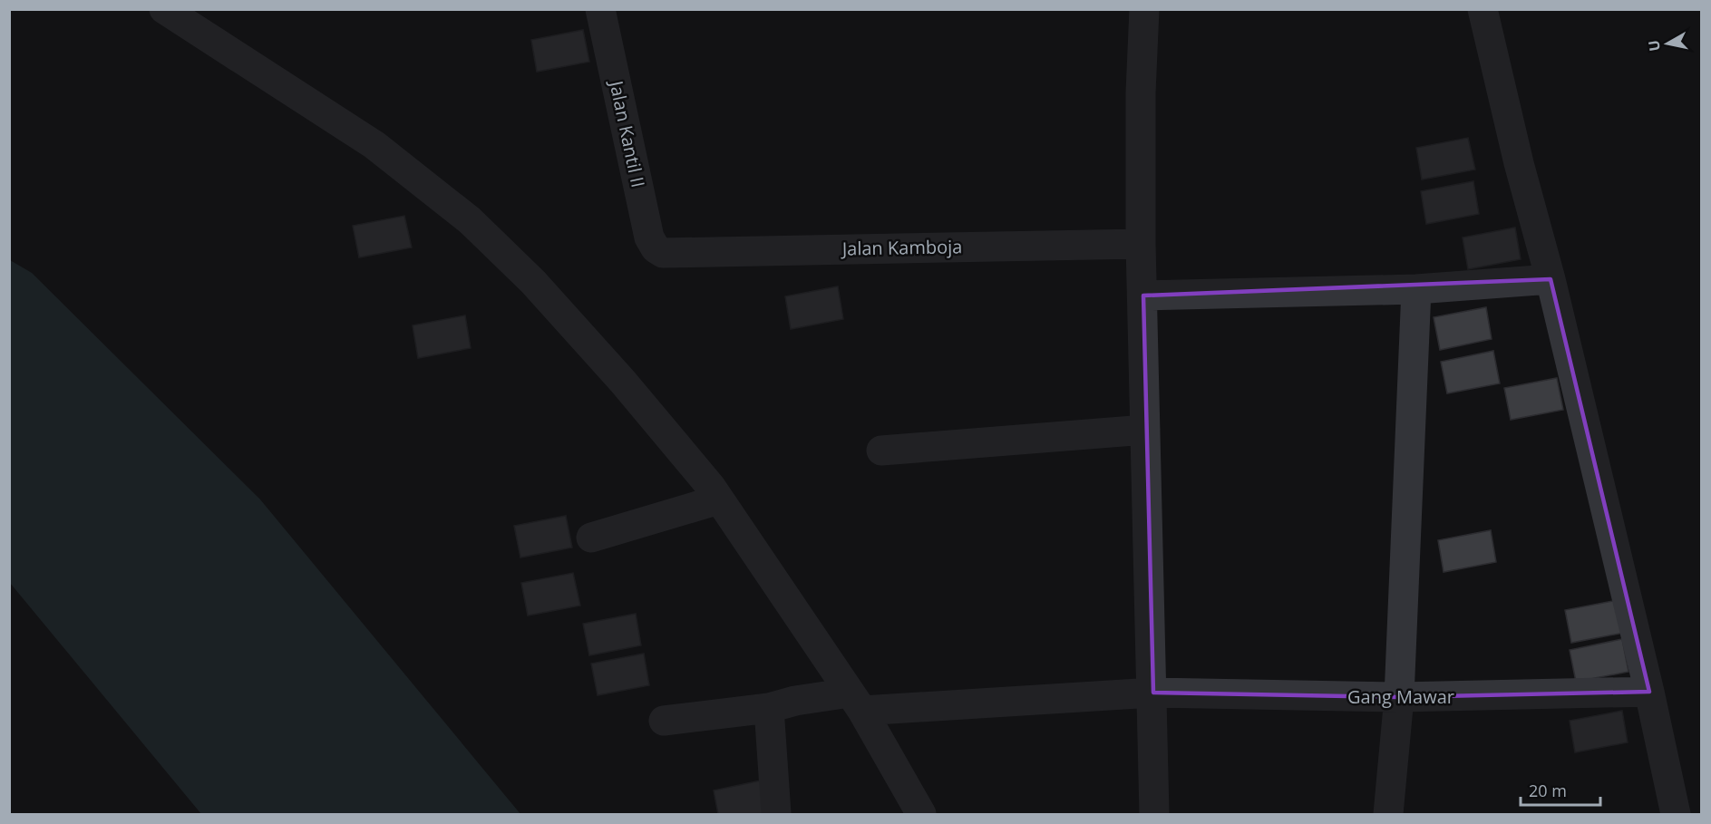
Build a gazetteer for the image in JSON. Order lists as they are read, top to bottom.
{
  "streets": {
    "street": ["Jalan Kantil II", "Jalan Kamboja", "Gang Mawar"]
  },
  "crossings": [
    ["Jalan Kantil II", "Jalan Kamboja"]
  ],
  "scale_bar": "20 m",
  "north": "left"
}
